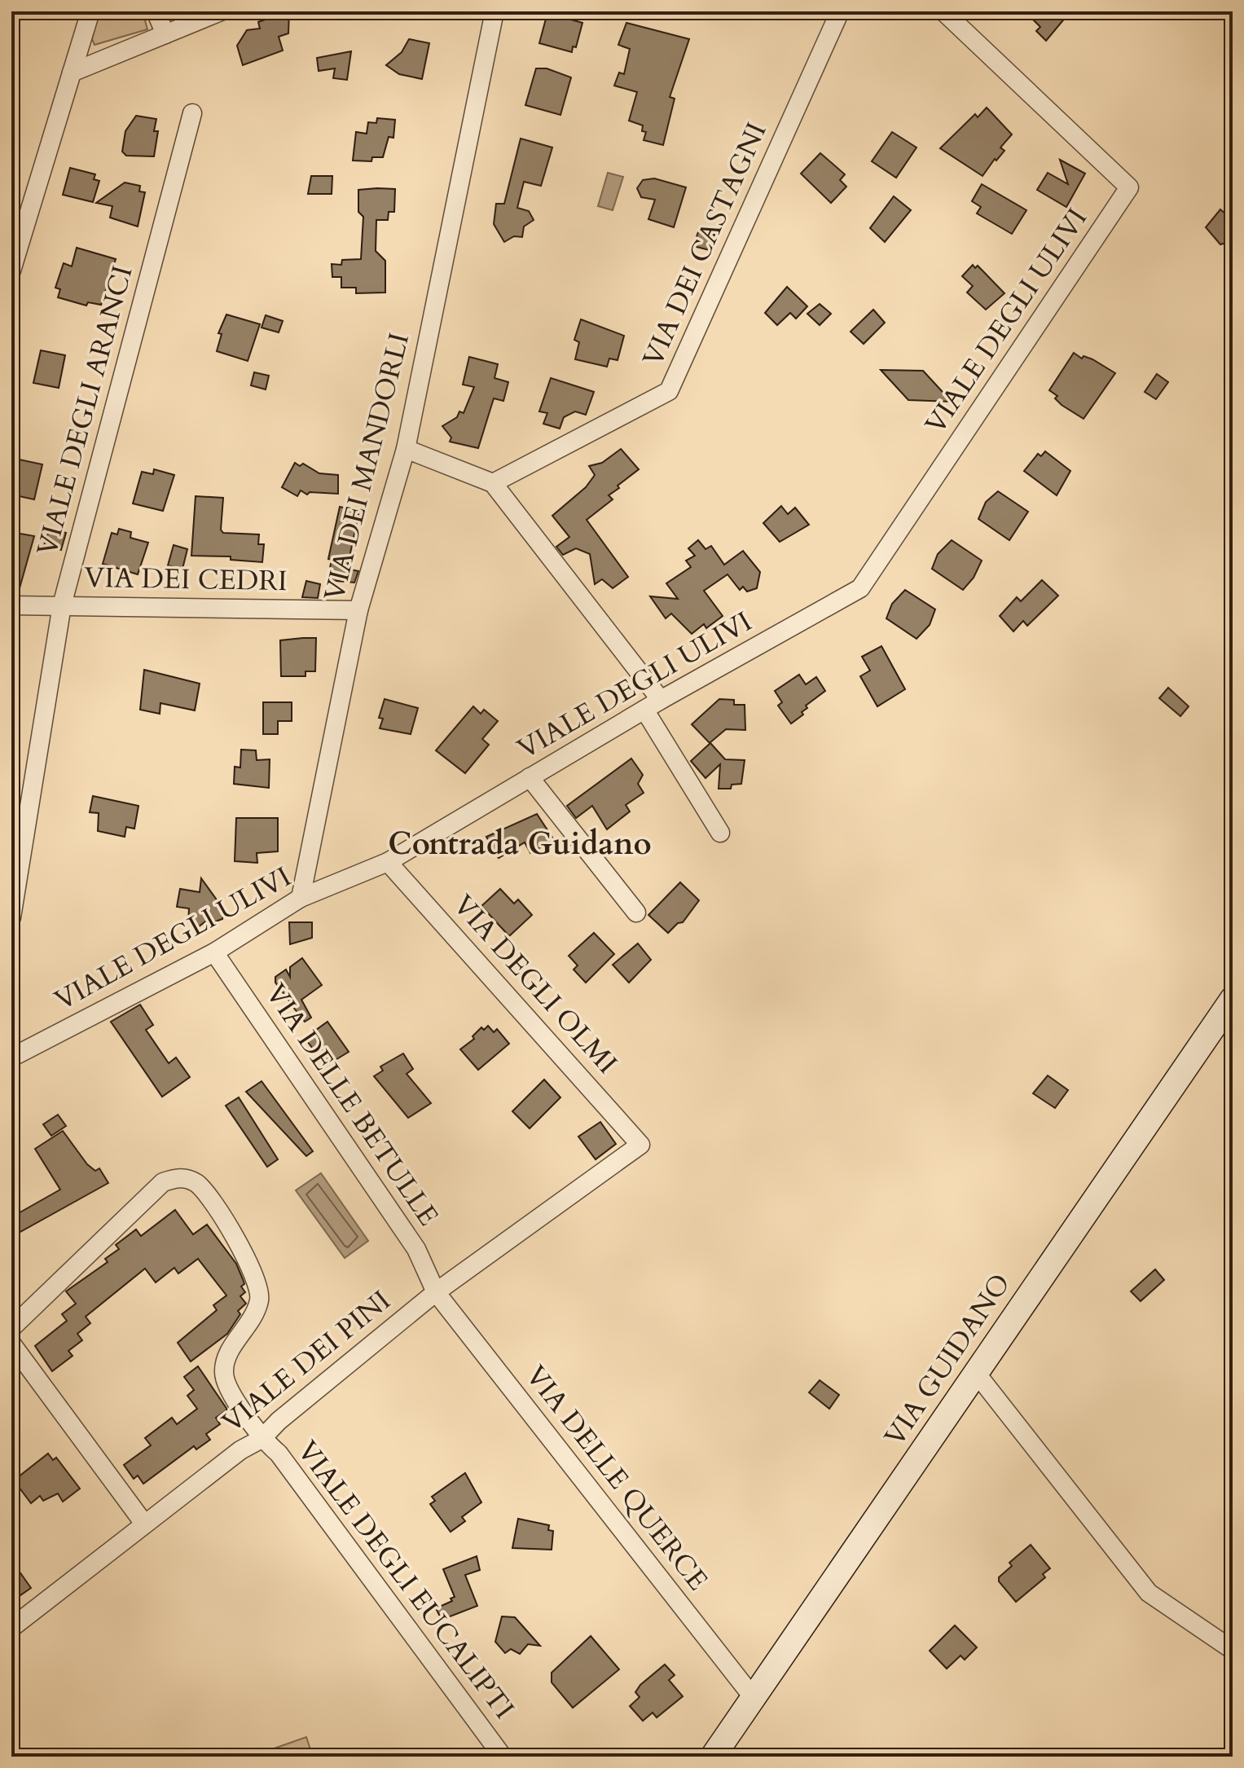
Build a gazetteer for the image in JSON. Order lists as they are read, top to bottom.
{
  "streets": {
    "main road": ["VIA GUIDANO"],
    "street": [
      "VIA DEI CASTAGNI",
      "VIALE DEGLI ULIVI",
      "VIALE DEGLI ARANCI",
      "VIA DEI MANDORLI",
      "VIA DEI CEDRI",
      "VIA DEGLI OLMI",
      "VIA DELLE BETULLE",
      "VIALE DEI PINI",
      "VIA DELLE QUERCE",
      "VIALE DEGLI EUCALIPTI"
    ]
  },
  "crossings": [
    ["VIALE DEGLI ULIVI", "VIA DEI MANDORLI"],
    ["VIALE DEGLI ULIVI", "VIA DEGLI OLMI"],
    ["VIALE DEGLI ULIVI", "VIA DELLE BETULLE"],
    ["VIALE DEGLI ARANCI", "VIA DEI CEDRI"],
    ["VIA DEI MANDORLI", "VIA DEI CEDRI"],
    ["VIA DEGLI OLMI", "VIALE DEI PINI"],
    ["VIA DELLE BETULLE", "VIALE DEI PINI"],
    ["VIA DELLE BETULLE", "VIA DELLE QUERCE"],
    ["VIA GUIDANO", "VIA DELLE QUERCE"],
    ["VIALE DEI PINI", "VIA DELLE QUERCE"],
    ["VIALE DEI PINI", "VIALE DEGLI EUCALIPTI"]
  ],
  "districts": ["Contrada Guidano"]
}
